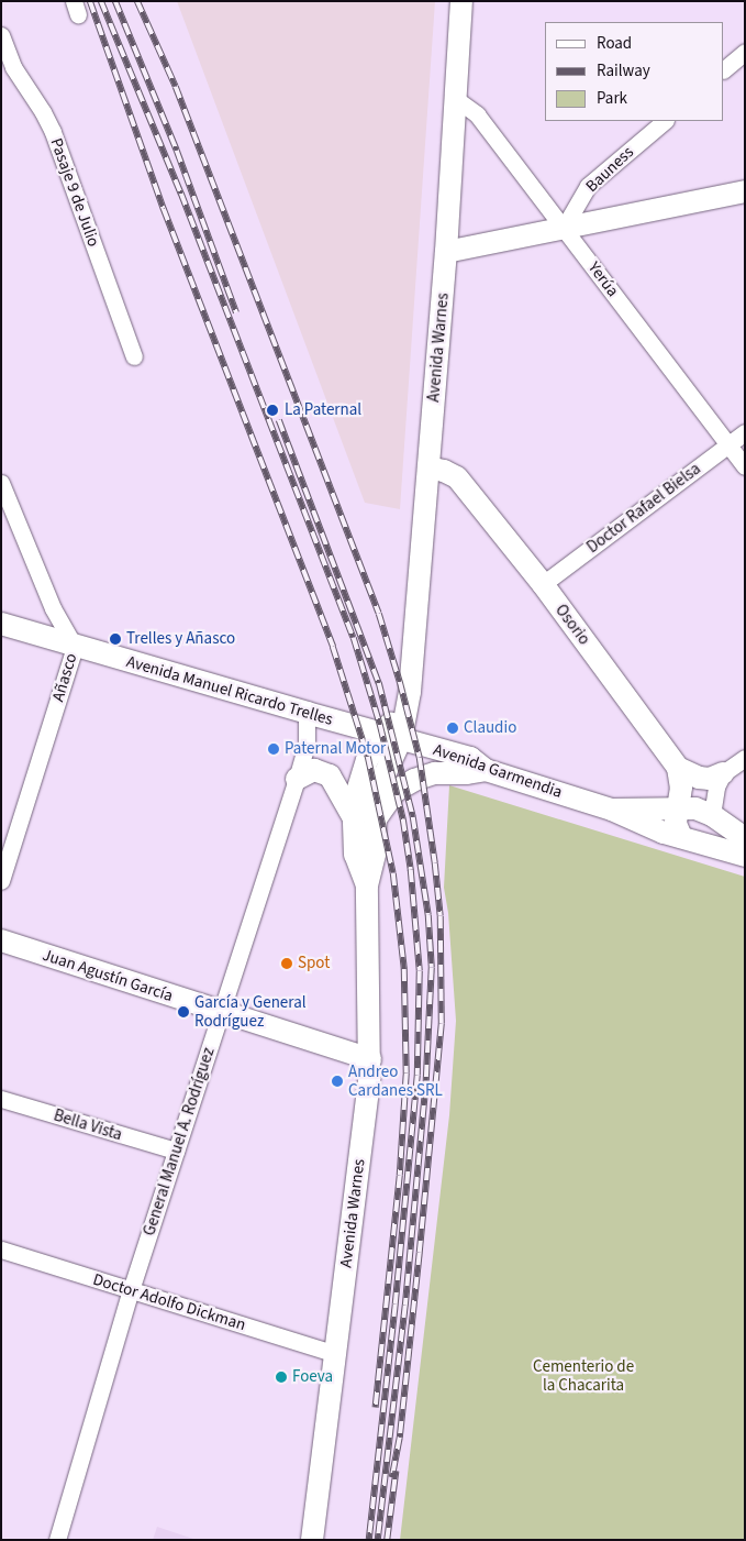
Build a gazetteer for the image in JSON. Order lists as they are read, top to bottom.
{
  "streets": {
    "main road": [
      "Avenida Warnes",
      "Osorio",
      "Avenida Manuel Ricardo Trelles",
      "Avenida Garmendia",
      "Juan Agustín García"
    ],
    "street": [
      "Bauness",
      "Pasaje 9 de Julio",
      "Yerúa",
      "Doctor Rafael Bielsa",
      "Añasco",
      "Bella Vista",
      "General Manuel A. Rodríguez",
      "Doctor Adolfo Dickman"
    ]
  },
  "crossings": [
    ["Bauness", "Yerúa"],
    ["Yerúa", "Avenida Warnes"],
    ["Yerúa", "Doctor Rafael Bielsa"],
    ["Avenida Warnes", "Osorio"],
    ["Avenida Warnes", "Avenida Manuel Ricardo Trelles"],
    ["Avenida Warnes", "Avenida Garmendia"],
    ["Avenida Warnes", "Juan Agustín García"],
    ["Avenida Warnes", "Doctor Adolfo Dickman"],
    ["Doctor Rafael Bielsa", "Osorio"],
    ["Añasco", "Avenida Manuel Ricardo Trelles"],
    ["Avenida Manuel Ricardo Trelles", "Avenida Garmendia"],
    ["Avenida Manuel Ricardo Trelles", "General Manuel A. Rodríguez"],
    ["Juan Agustín García", "General Manuel A. Rodríguez"],
    ["Bella Vista", "General Manuel A. Rodríguez"],
    ["General Manuel A. Rodríguez", "Doctor Adolfo Dickman"]
  ],
  "parks": ["Cementerio de la Chacarita"],
  "places": [
    "La Paternal",
    "Trelles y Añasco",
    "Claudio",
    "Paternal Motor",
    "Spot",
    "García y General Rodríguez",
    "Andreo Cardanes SRL",
    "Foeva"
  ],
  "legend": ["Road", "Railway", "Park"]
}
